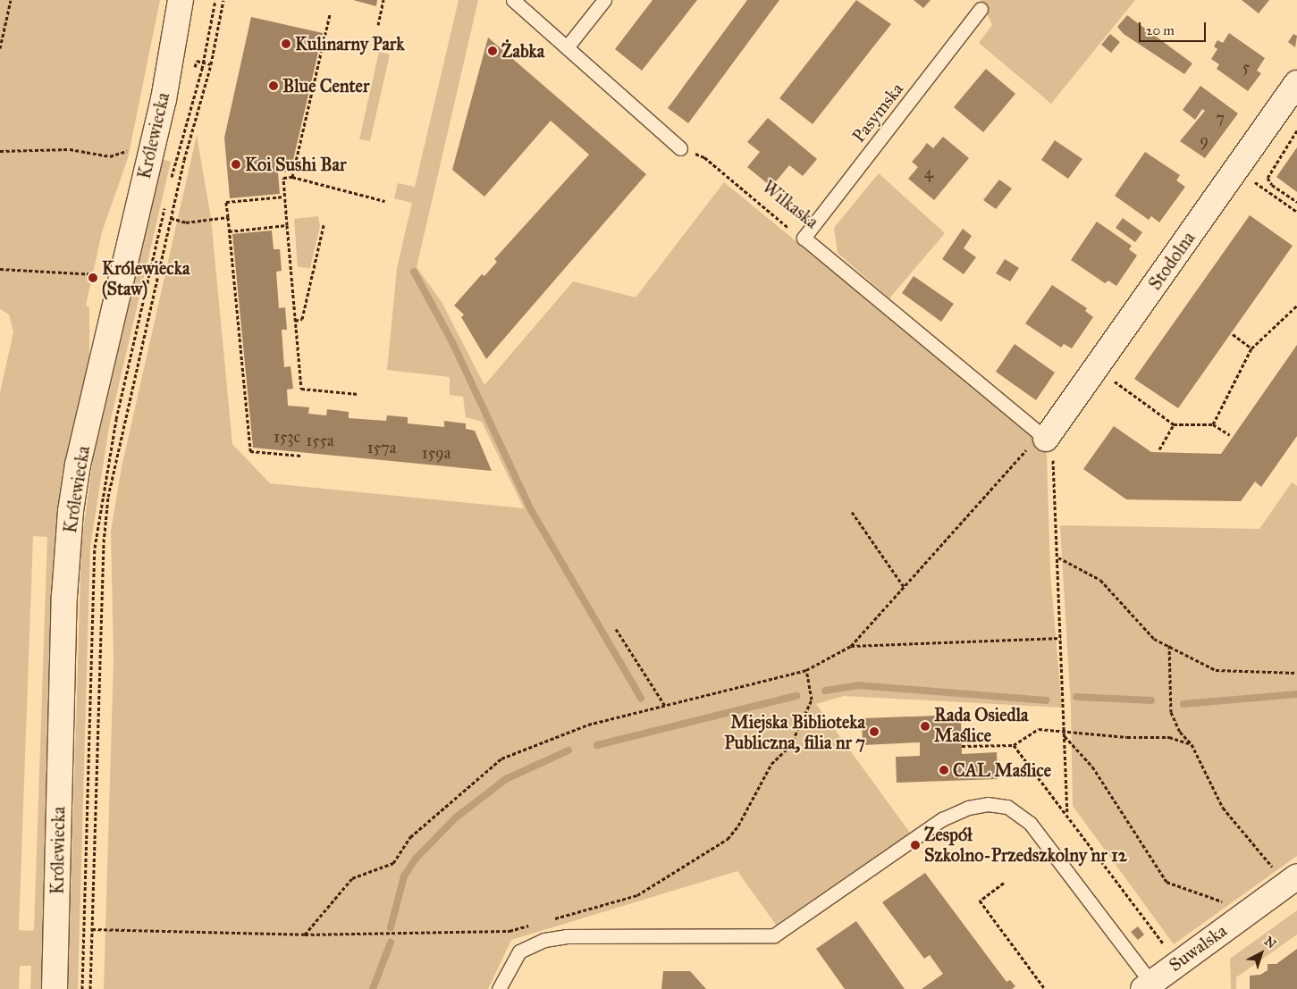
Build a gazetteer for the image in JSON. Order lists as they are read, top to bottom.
{
  "streets": {
    "street": ["Królewiecka", "Stodolna", "Suwalska"],
    "lane": ["Pasymska", "Wilkaska"]
  },
  "crossings": [
    ["Pasymska", "Wilkaska"],
    ["Wilkaska", "Stodolna"]
  ],
  "places": [
    "Kulinarny Park",
    "Żabka",
    "Blue Center",
    "Koi Sushi Bar",
    "Królewiecka (Staw)",
    "Rada Osiedla Maślice",
    "Miejska Biblioteka Publiczna, filia nr 7",
    "CAL Maślice",
    "Zespół Szkolno-Przedszkolny nr 12"
  ],
  "house_numbers": [
    "5",
    "7",
    "9",
    "4",
    "153c",
    "155a",
    "157a",
    "159a"
  ],
  "scale_bar": "20 m",
  "north": "top right"
}
